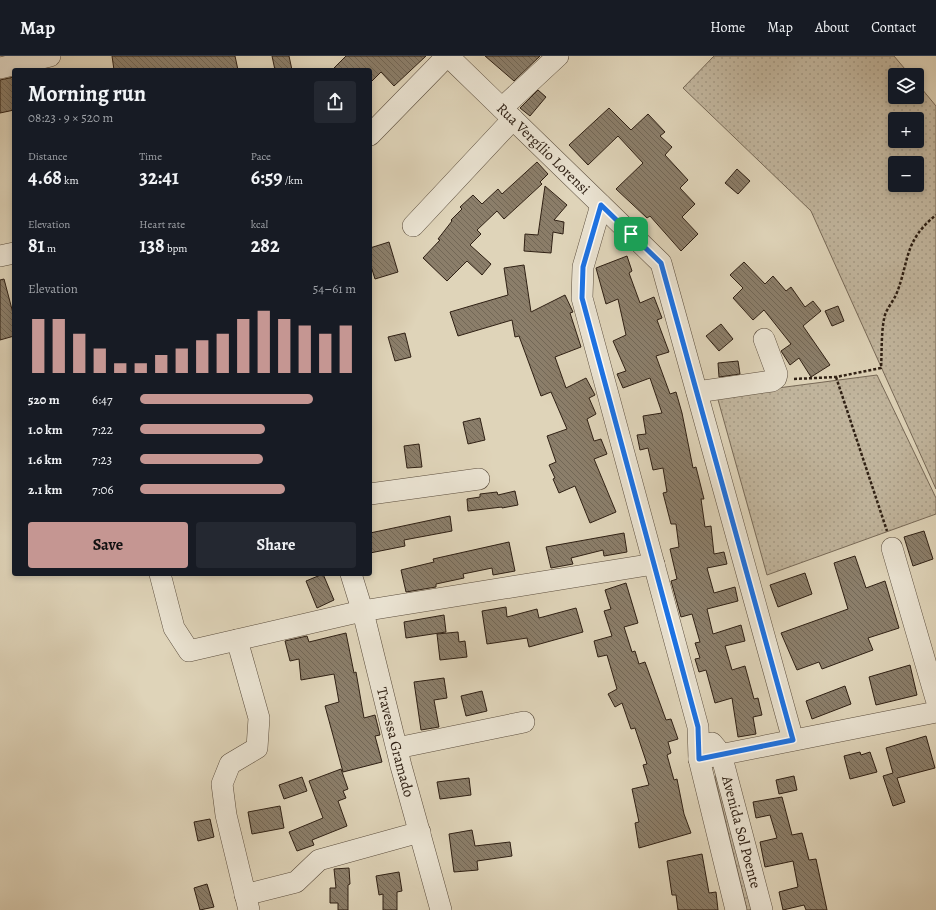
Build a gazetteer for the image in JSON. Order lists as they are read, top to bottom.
{
  "streets": {
    "street": ["Rua Vergílio Lorensi", "Travessa Gramado", "Avenida Sol Poente"]
  },
  "page": {
    "header": "Map",
    "nav": [
      "Home",
      "Map",
      "About",
      "Contact"
    ],
    "map_buttons": ["+", "−"],
    "heading": ["Morning run", "08:23 · 9 × 520 m"],
    "stats": [
      ["Distance", "4.68 km"],
      ["Time", "32:41"],
      ["Pace", "6:59 /km"],
      ["Elevation", "81 m"],
      ["Heart rate", "138 bpm"],
      ["kcal", "282"]
    ],
    "chart": ["Elevation", "54–61 m"],
    "list": [
      {
        "name": "520 m",
        "note": "6:47"
      },
      {
        "name": "1.0 km",
        "note": "7:22"
      },
      {
        "name": "1.6 km",
        "note": "7:23"
      },
      {
        "name": "2.1 km",
        "note": "7:06"
      }
    ],
    "buttons": ["Save", "Share"]
  }
}
